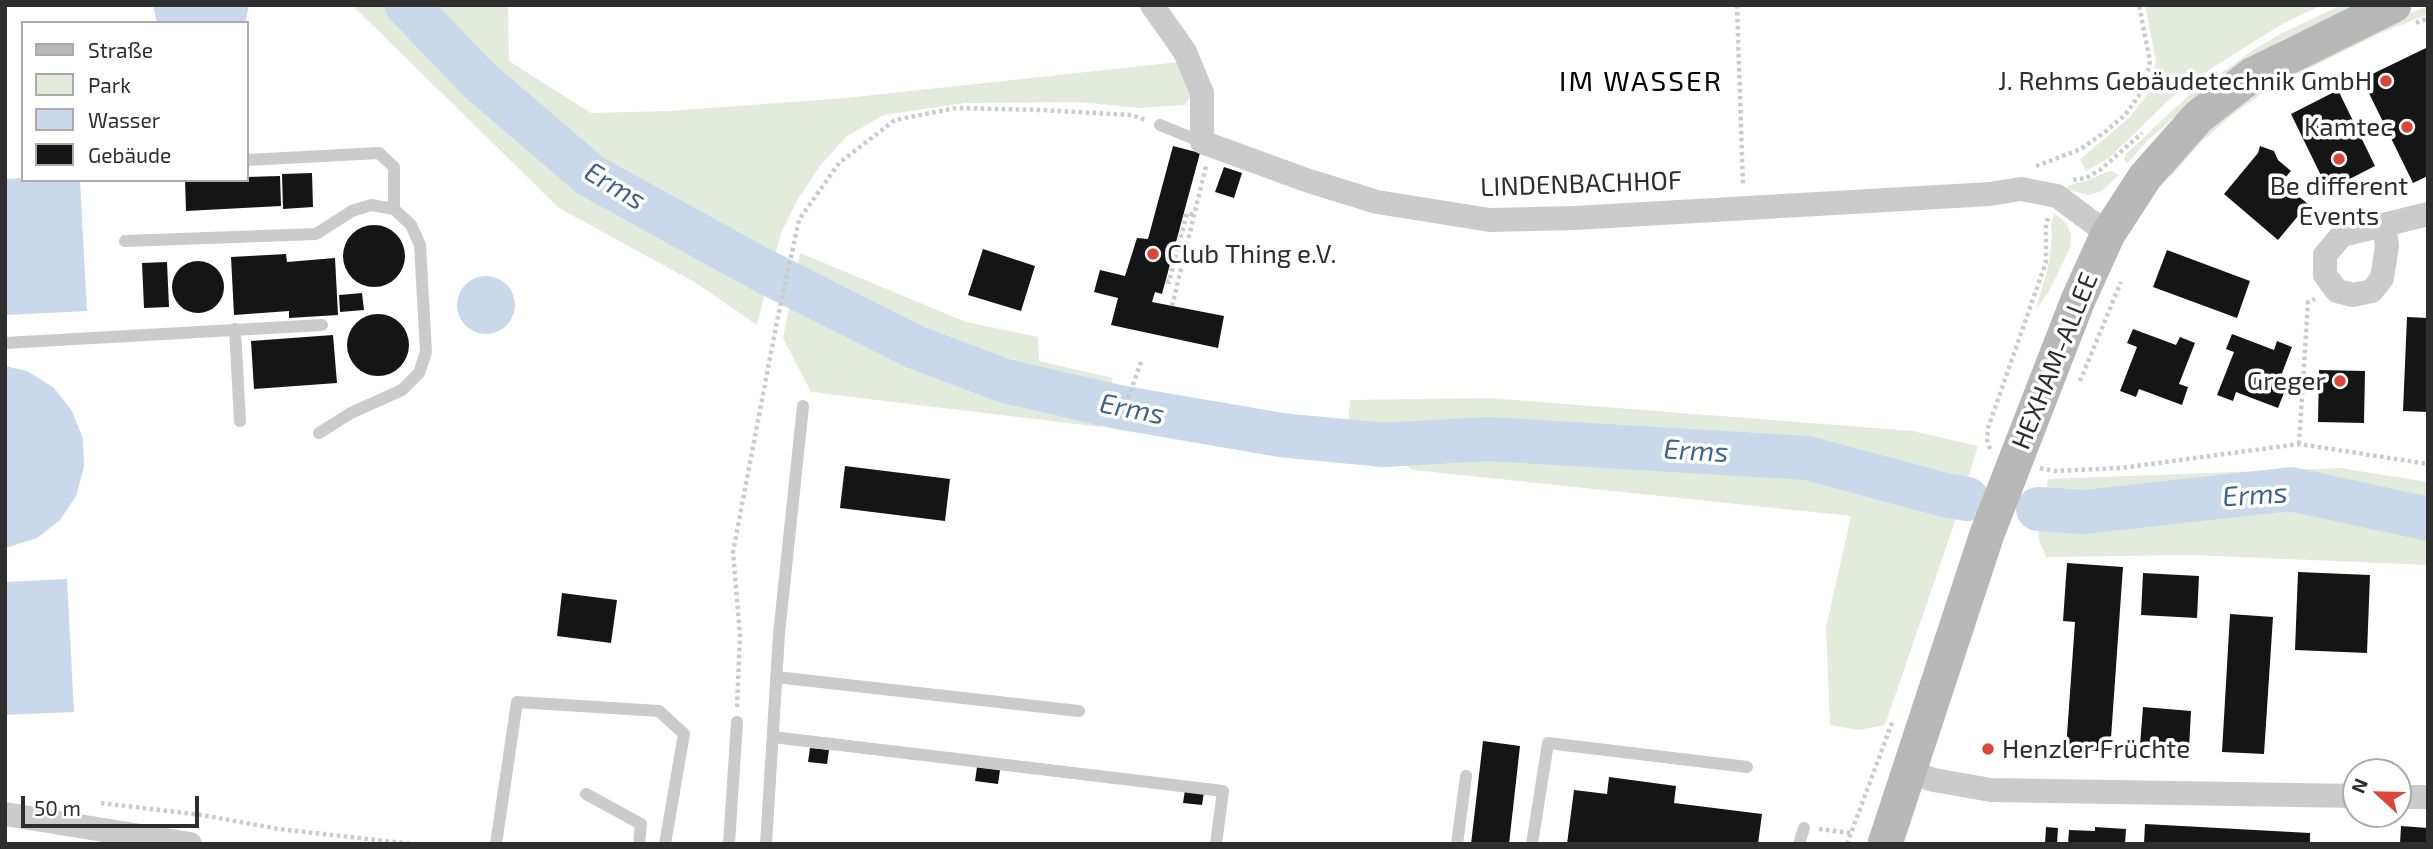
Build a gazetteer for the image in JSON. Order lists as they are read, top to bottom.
{
  "streets": {
    "main road": ["HEXHAM-ALLEE"],
    "street": ["LINDENBACHHOF"]
  },
  "crossings": [
    ["LINDENBACHHOF", "HEXHAM-ALLEE"]
  ],
  "districts": ["IM WASSER"],
  "water": ["Erms"],
  "places": [
    "J. Rehms Gebäudetechnik GmbH",
    "Kamtec",
    "Be different Events",
    "Club Thing e.V.",
    "Greger",
    "Henzler Früchte"
  ],
  "legend": [
    "Straße",
    "Park",
    "Wasser",
    "Gebäude"
  ],
  "scale_bar": "50 m",
  "north": "left"
}
